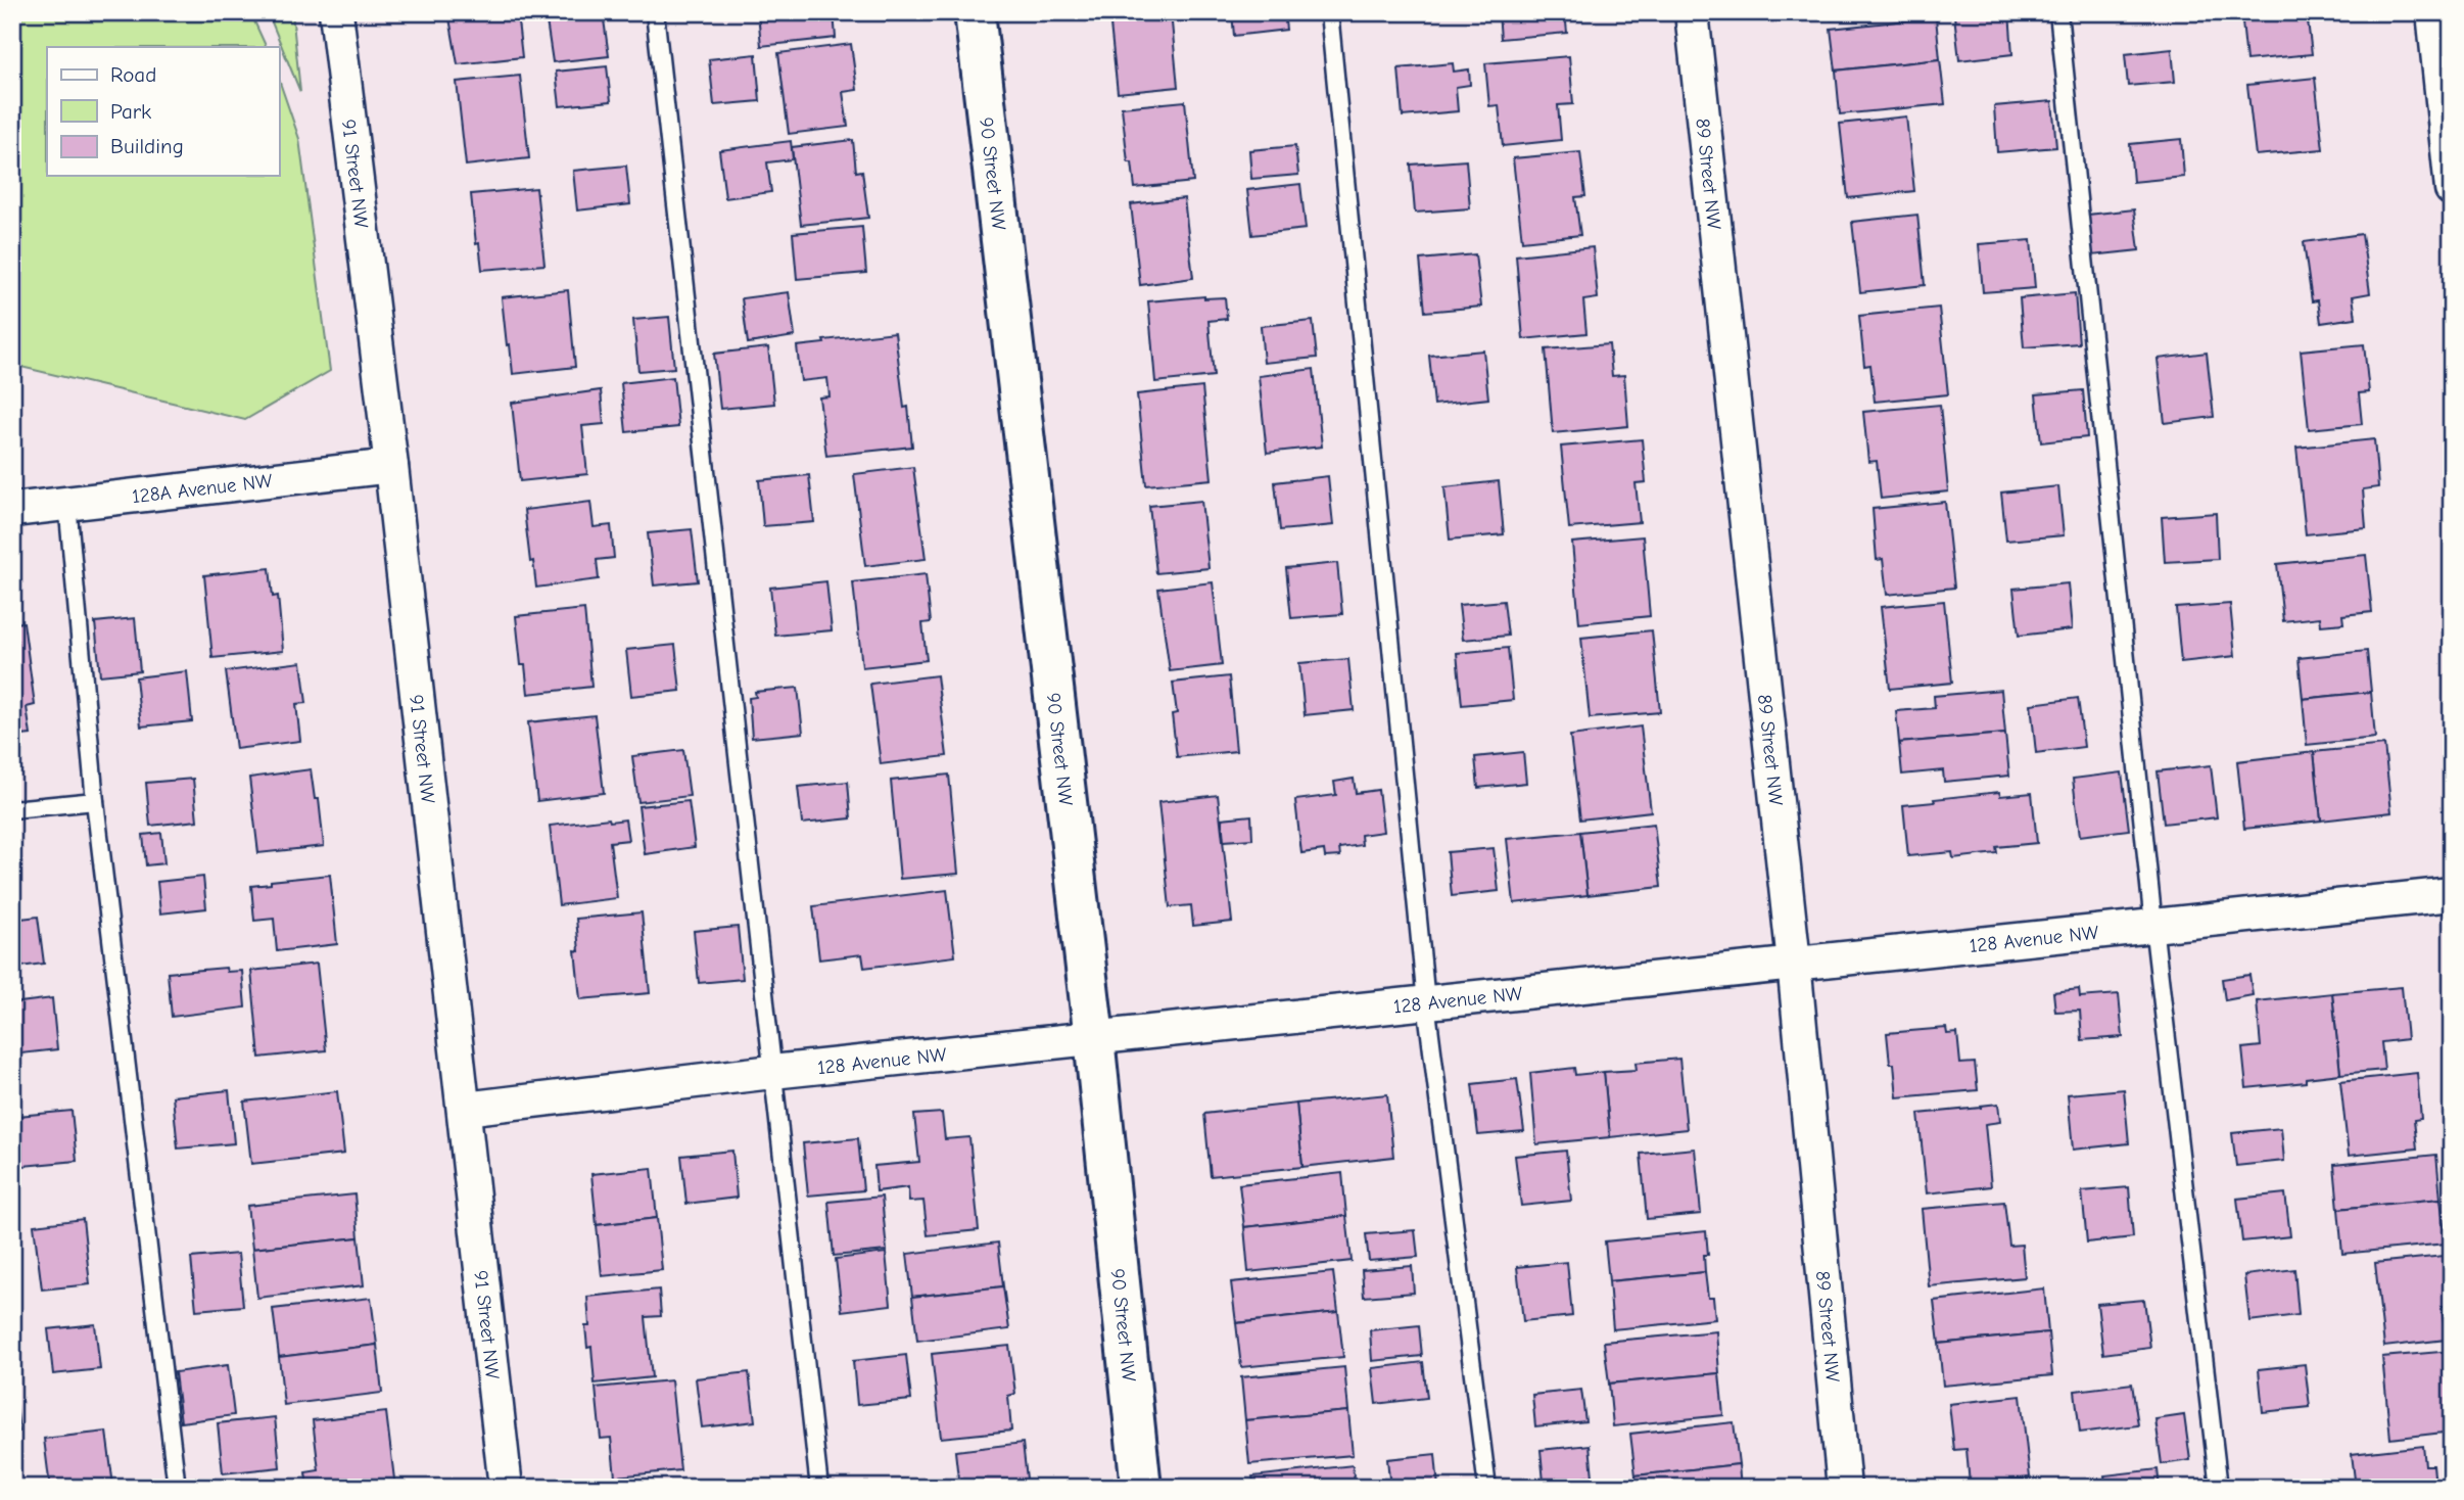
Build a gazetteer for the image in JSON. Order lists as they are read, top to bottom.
{
  "streets": {
    "street": [
      "89 Street NW",
      "91 Street NW",
      "90 Street NW",
      "128A Avenue NW",
      "128 Avenue NW"
    ]
  },
  "crossings": [
    ["89 Street NW", "128 Avenue NW"],
    ["91 Street NW", "128A Avenue NW"],
    ["91 Street NW", "128 Avenue NW"],
    ["90 Street NW", "128 Avenue NW"]
  ],
  "legend": ["Road", "Park", "Building"]
}
